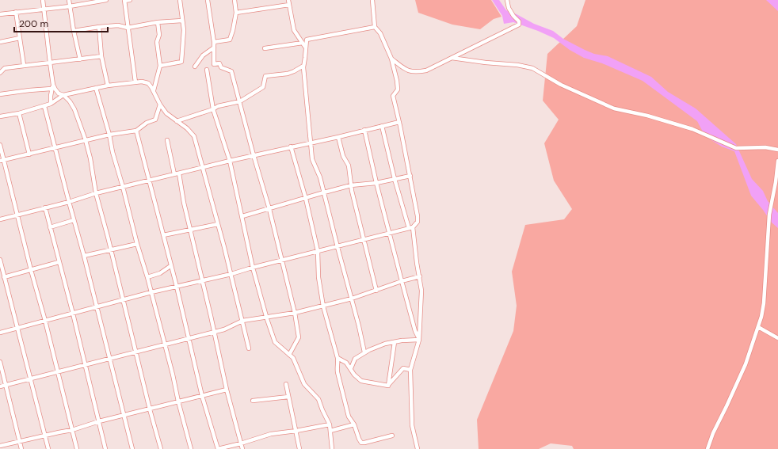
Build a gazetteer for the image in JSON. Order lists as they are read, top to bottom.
{
  "scale_bar": "200 m"
}
